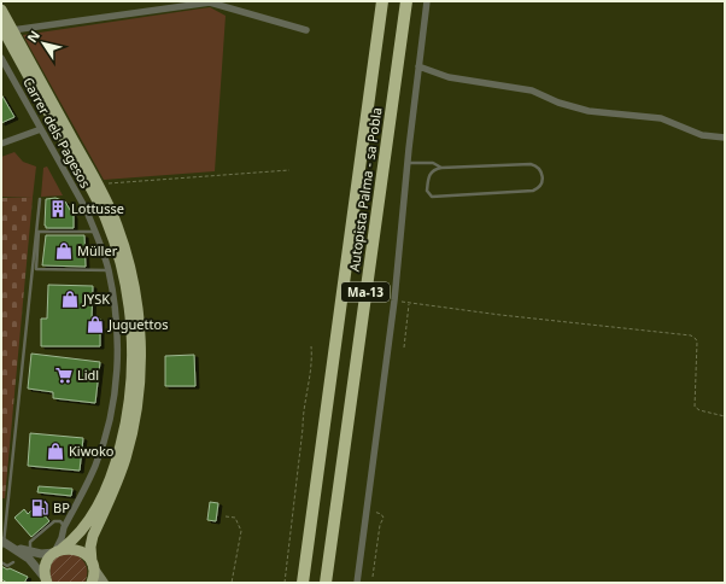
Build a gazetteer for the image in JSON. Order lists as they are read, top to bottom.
{
  "streets": {
    "highway": ["Autopista Palma - sa Pobla", "Ma-13"],
    "street": ["Carrer dels Pagesos"]
  },
  "places": {
    "building": ["Lottusse"],
    "shop": [
      "Müller",
      "JYSK",
      "Juguettos",
      "Kiwoko"
    ],
    "supermarket": ["Lidl"],
    "fuel station": ["BP"]
  },
  "north": "top left"
}
